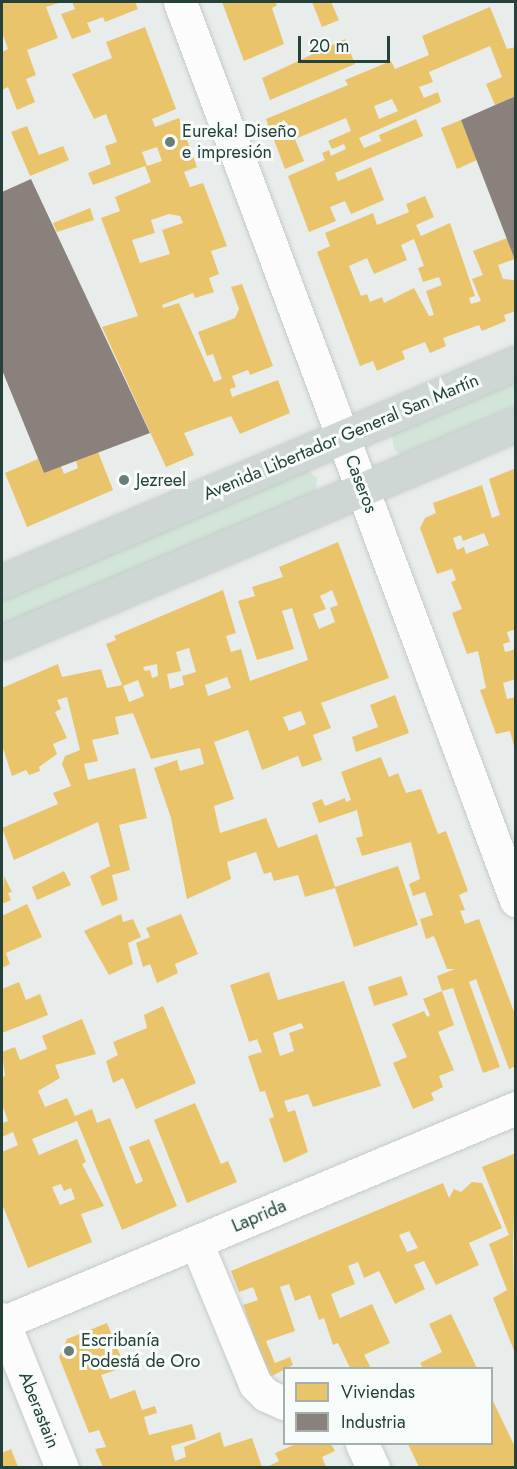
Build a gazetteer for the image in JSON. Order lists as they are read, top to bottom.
{
  "streets": {
    "main road": ["Avenida Libertador General San Martín"],
    "street": ["Caseros", "Laprida", "Aberastain"]
  },
  "crossings": [
    ["Avenida Libertador General San Martín", "Caseros"],
    ["Laprida", "Aberastain"]
  ],
  "places": ["Eureka! Diseño e impresión", "Jezreel", "Escribanía Podestá de Oro"],
  "legend": ["Viviendas", "Industria"],
  "scale_bar": "20 m"
}
